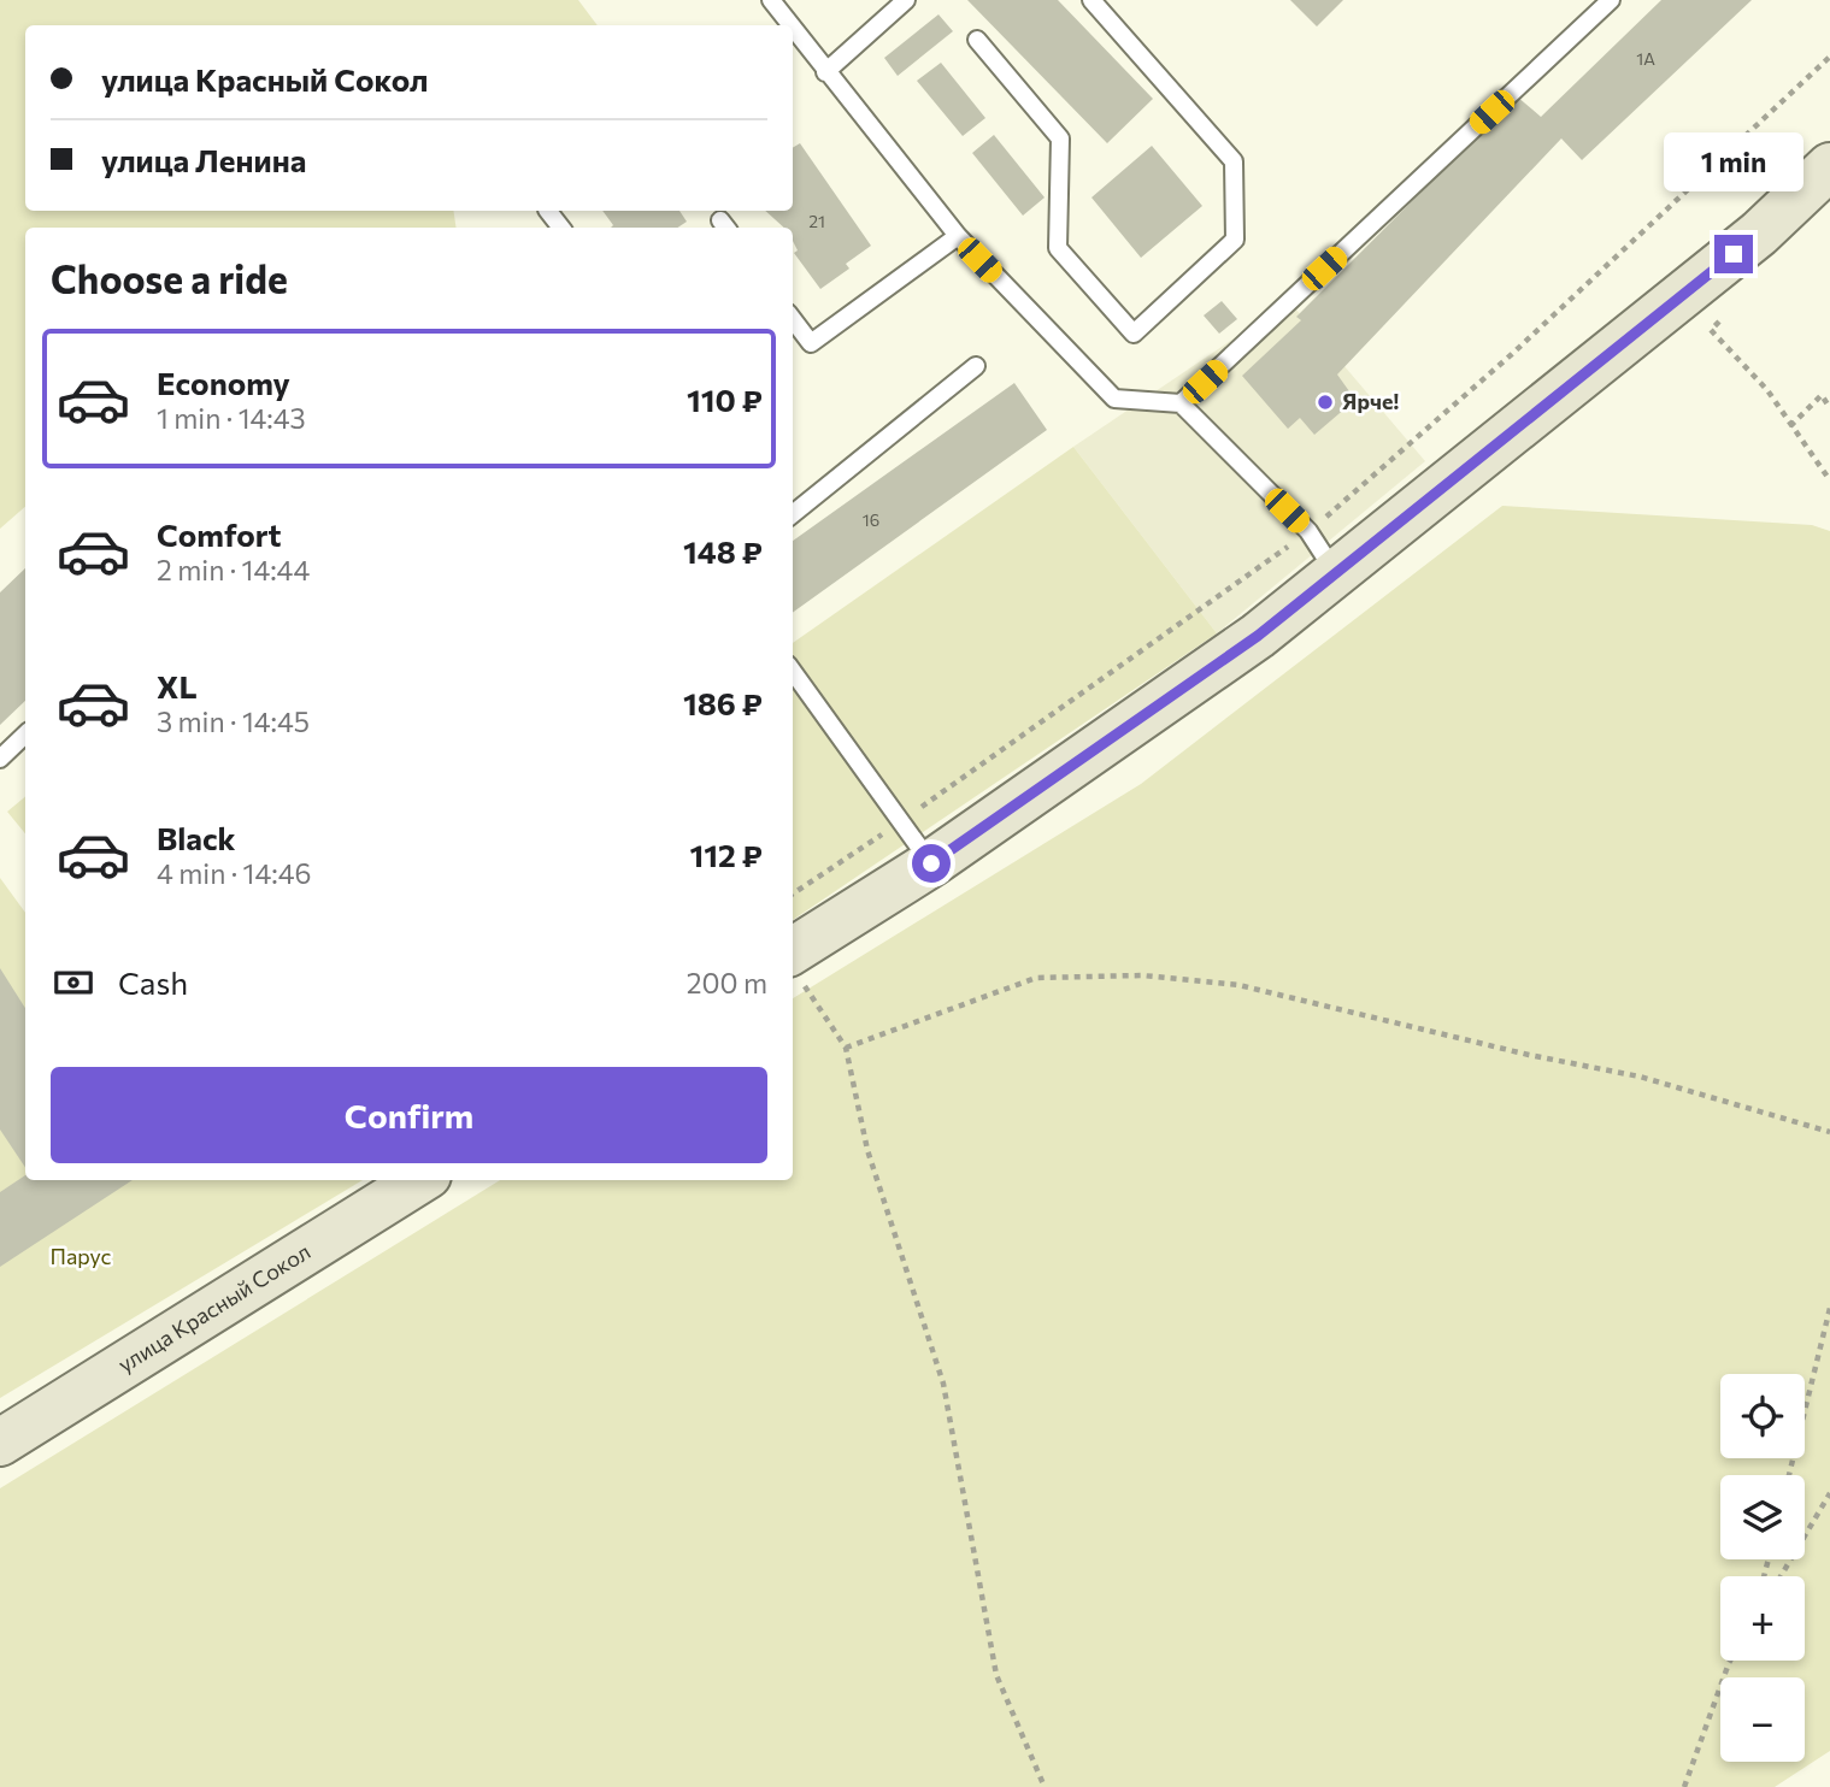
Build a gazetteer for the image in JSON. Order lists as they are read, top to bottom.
{
  "streets": {
    "street": ["улица Красный Сокол"]
  },
  "parks": ["Парус"],
  "places": ["Ярче!"],
  "house_numbers": ["1А", "21", "16"],
  "page": {
    "banner": ["улица Красный Сокол", "улица Ленина"],
    "bubble": "1 min",
    "heading": "Choose a ride",
    "list": [
      {
        "name": "Economy",
        "note": "1 min · 14:43",
        "value": "110 ₽"
      },
      {
        "name": "Comfort",
        "note": "2 min · 14:44",
        "value": "148 ₽"
      },
      {
        "name": "XL",
        "note": "3 min · 14:45",
        "value": "186 ₽"
      },
      {
        "name": "Black",
        "note": "4 min · 14:46",
        "value": "112 ₽"
      }
    ],
    "pay": ["Cash", "200 m"],
    "buttons": "Confirm",
    "map_buttons": ["+", "−"]
  }
}
